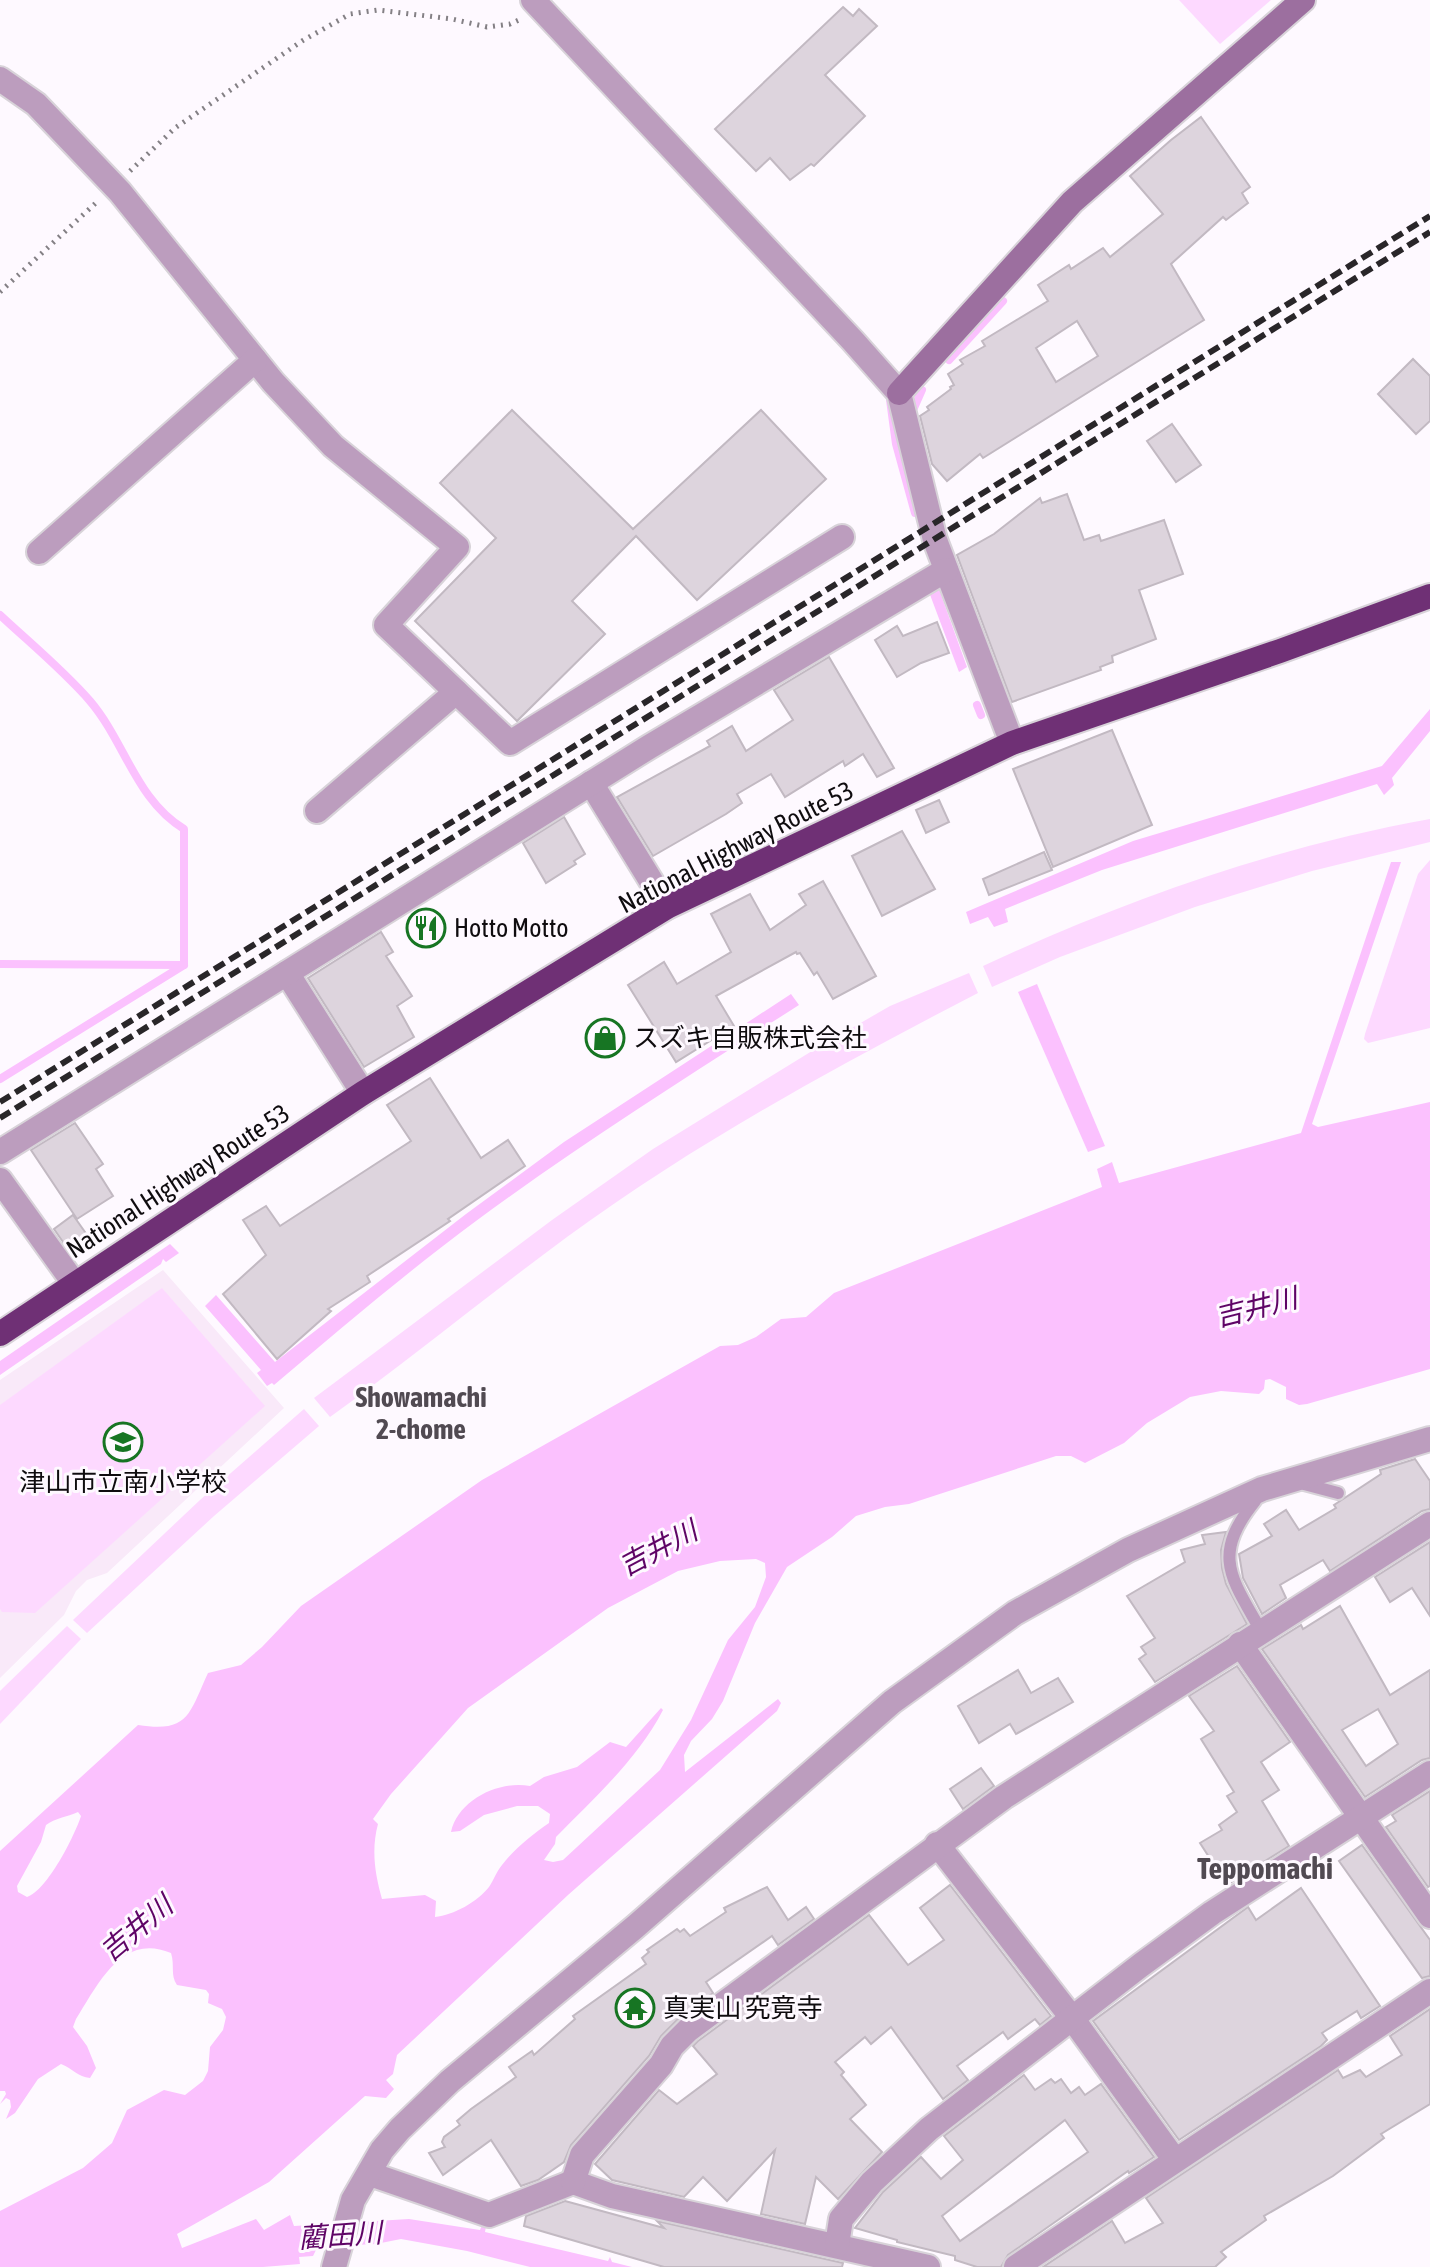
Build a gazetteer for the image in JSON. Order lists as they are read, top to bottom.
{
  "streets": {
    "highway": ["National Highway Route 53"]
  },
  "districts": ["Showamachi 2-chome", "Teppomachi"],
  "water": ["吉井川", "藺田川"],
  "places": {
    "restaurant": ["Hotto Motto"],
    "shop": ["スズキ自販株式会社"],
    "school or university": ["津山市立南小学校"],
    "temple": ["真実山 究竟寺"]
  }
}
